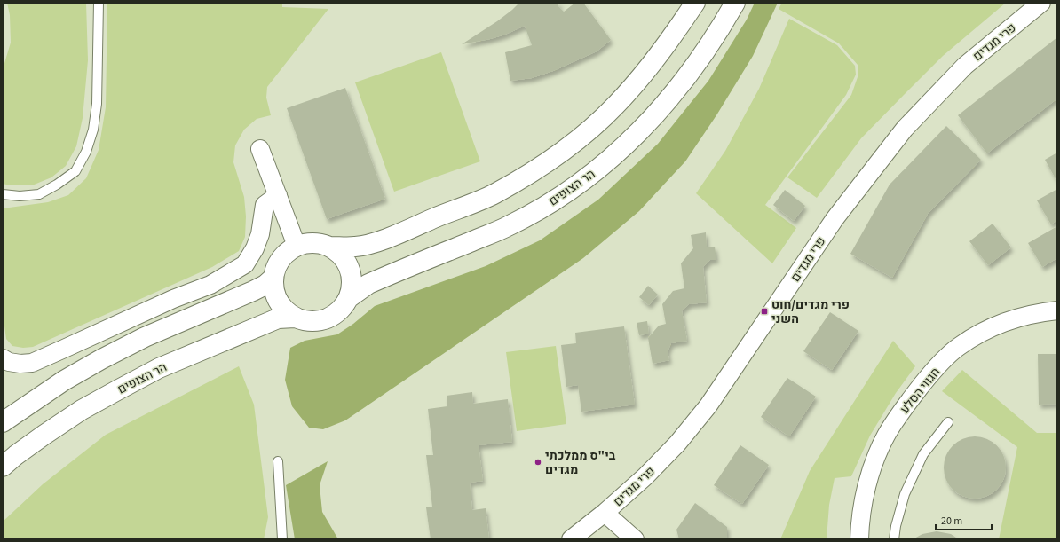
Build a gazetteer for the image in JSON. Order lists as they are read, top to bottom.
{
  "streets": {
    "main road": ["הר הצופים"],
    "street": ["פרי מגדים", "חגווי הסלע"]
  },
  "places": {
    "transit": ["פרי מגדים/חוט השני"],
    "other": ["בי\"ס ממלכתי מגדים"]
  },
  "scale_bar": "20 m"
}
